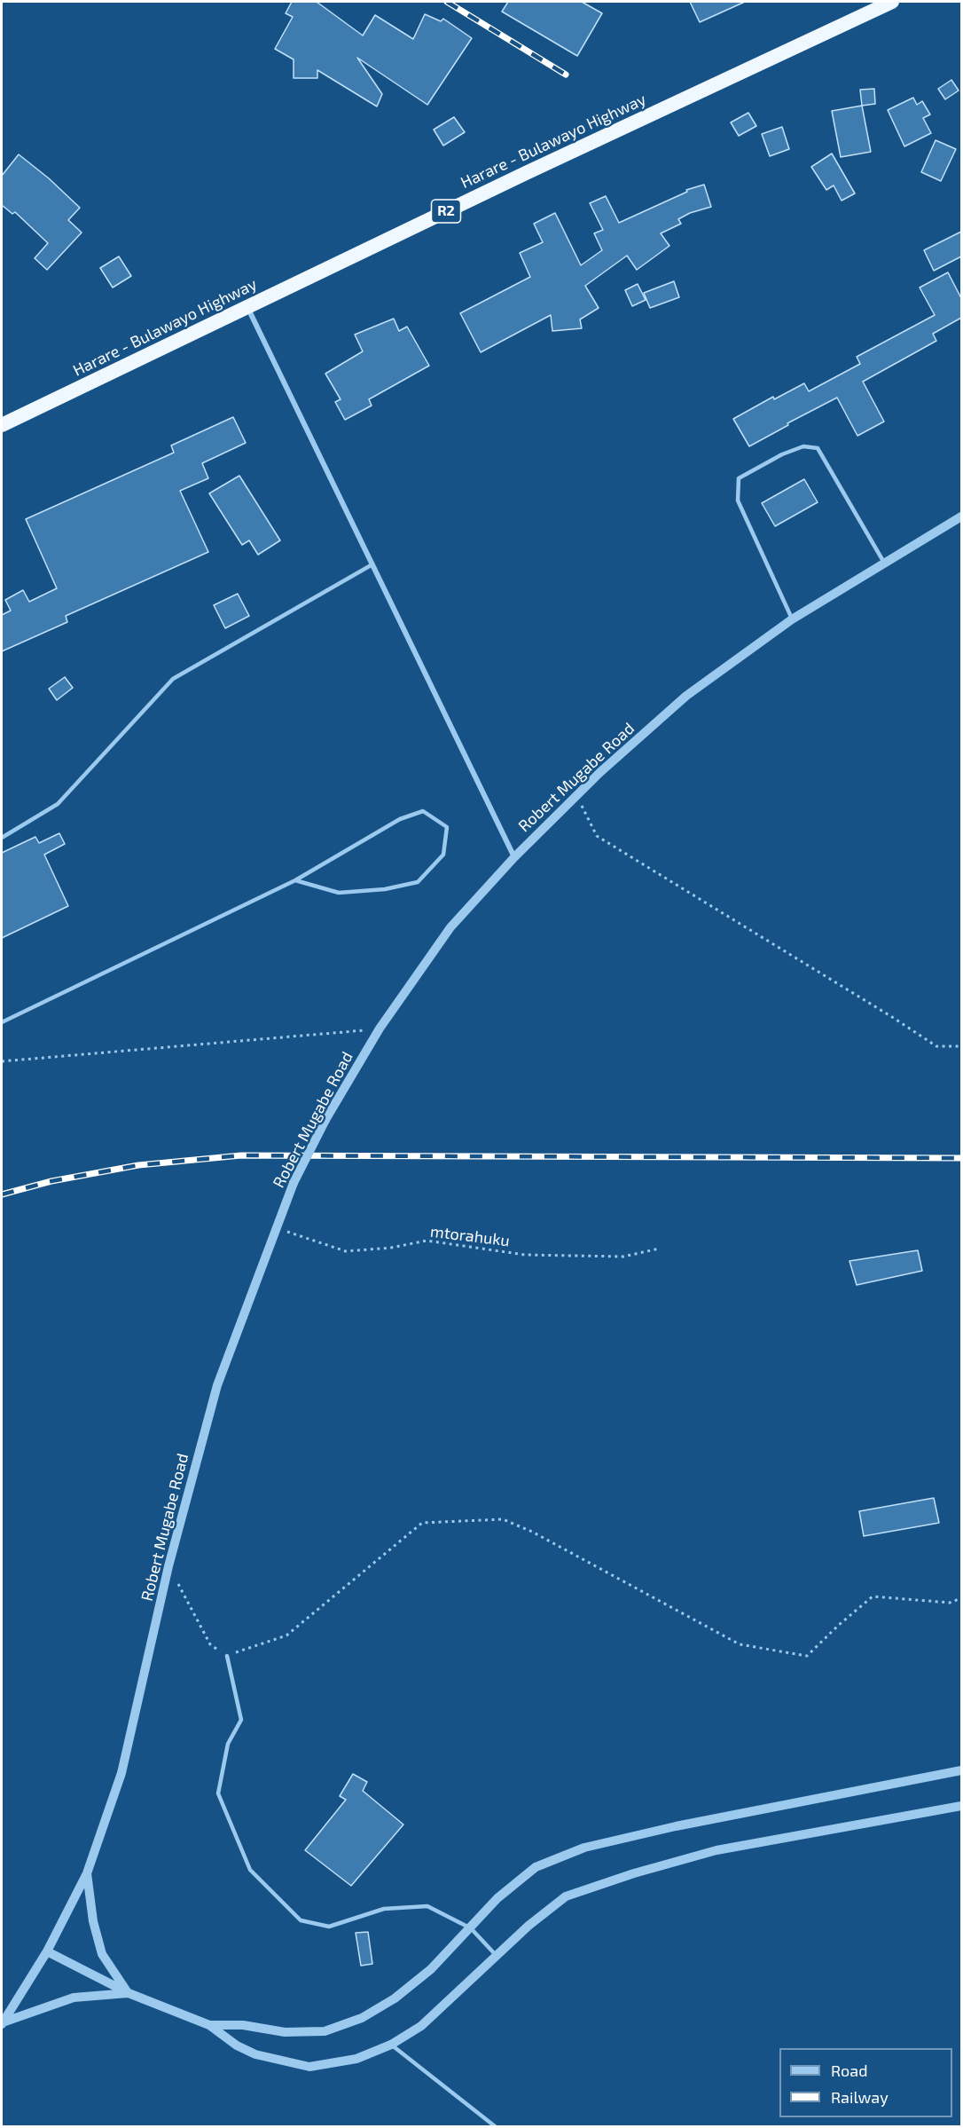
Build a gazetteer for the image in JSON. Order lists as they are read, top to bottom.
{
  "streets": {
    "highway": ["Harare - Bulawayo Highway", "R2"],
    "street": ["Robert Mugabe Road"],
    "path": ["mtorahuku"]
  },
  "legend": ["Road", "Railway"]
}
